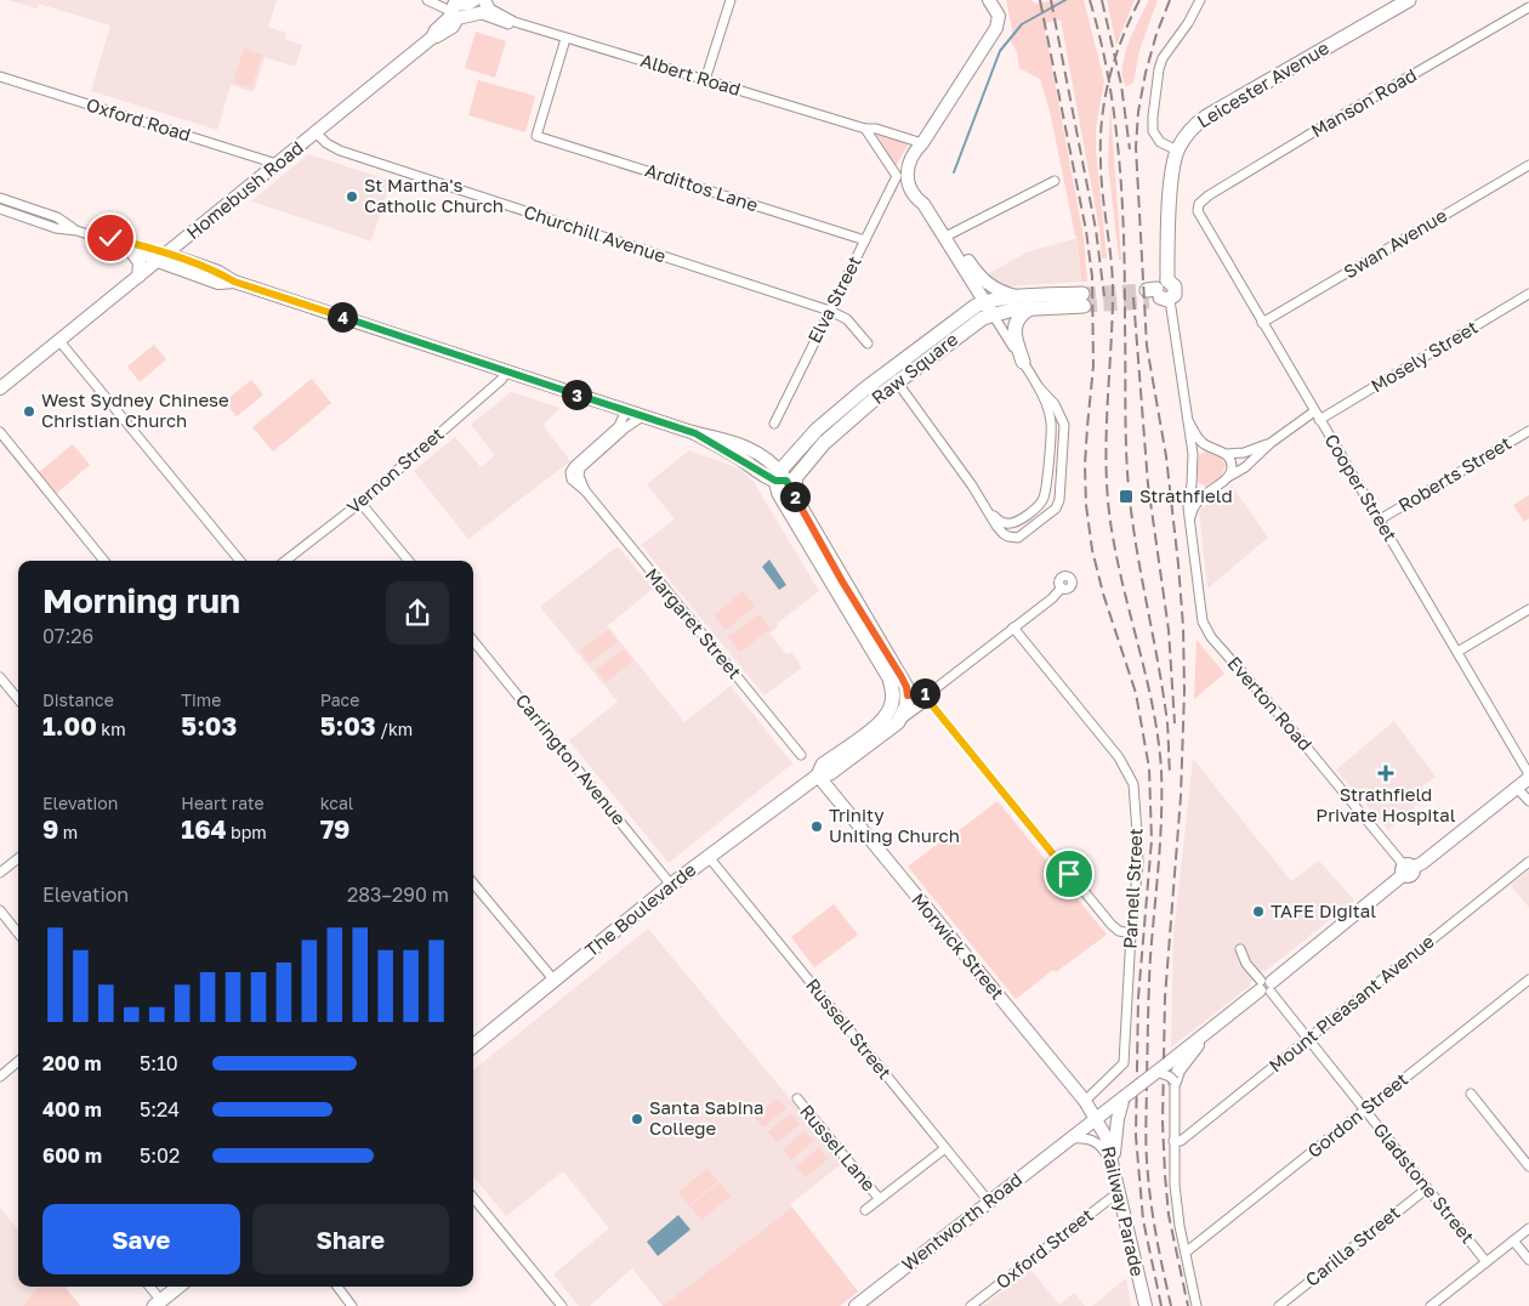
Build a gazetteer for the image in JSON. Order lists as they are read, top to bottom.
{
  "streets": {
    "main road": [
      "Leicester Avenue",
      "Homebush Road",
      "Raw Square",
      "The Boulevarde",
      "Morwick Street",
      "Railway Parade",
      "Wentworth Road"
    ],
    "street": [
      "Albert Road",
      "Manson Road",
      "Oxford Road",
      "Ardittos Lane",
      "Churchill Avenue",
      "Swan Avenue",
      "Elva Street",
      "Mosely Street",
      "Vernon Street",
      "Roberts Street",
      "Cooper Street",
      "Margaret Street",
      "Everton Road",
      "Carrington Avenue",
      "Parnell Street",
      "Mount Pleasant Avenue",
      "Russell Street",
      "Gordon Street",
      "Russel Lane",
      "Gladstone Street",
      "Carilla Street",
      "Oxford Street"
    ]
  },
  "crossings": [
    ["Albert Road", "Ardittos Lane"],
    ["Albert Road", "Homebush Road"],
    ["Manson Road", "Cooper Street"],
    ["Oxford Road", "Homebush Road"],
    ["Ardittos Lane", "Elva Street"],
    ["Homebush Road", "Churchill Avenue"],
    ["Churchill Avenue", "Elva Street"],
    ["Swan Avenue", "Cooper Street"],
    ["Mosely Street", "Cooper Street"],
    ["Raw Square", "The Boulevarde"],
    ["Roberts Street", "Cooper Street"],
    ["Cooper Street", "Wentworth Road"],
    ["Everton Road", "Wentworth Road"],
    ["Carrington Avenue", "The Boulevarde"],
    ["Parnell Street", "The Boulevarde"],
    ["Parnell Street", "Morwick Street"],
    ["The Boulevarde", "Morwick Street"],
    ["The Boulevarde", "Russell Street"],
    ["Morwick Street", "Railway Parade"],
    ["Morwick Street", "Wentworth Road"],
    ["Mount Pleasant Avenue", "Gladstone Street"],
    ["Russell Street", "Russel Lane"],
    ["Russell Street", "Wentworth Road"],
    ["Gordon Street", "Gladstone Street"],
    ["Gladstone Street", "Wentworth Road"],
    ["Gladstone Street", "Carilla Street"],
    ["Railway Parade", "Wentworth Road"],
    ["Railway Parade", "Oxford Street"]
  ],
  "places": {
    "other": [
      "St Martha's Catholic Church",
      "West Sydney Chinese Christian Church",
      "Trinity Uniting Church",
      "TAFE Digital",
      "Santa Sabina College"
    ],
    "transit": ["Strathfield"],
    "health": ["Strathfield Private Hospital"]
  },
  "page": {
    "pins": [
      "4",
      "3",
      "2",
      "1"
    ],
    "heading": ["Morning run", "07:26"],
    "stats": [
      ["Distance", "1.00 km"],
      ["Time", "5:03"],
      ["Pace", "5:03 /km"],
      ["Elevation", "9 m"],
      ["Heart rate", "164 bpm"],
      ["kcal", "79"]
    ],
    "chart": ["Elevation", "283–290 m"],
    "list": [
      {
        "name": "200 m",
        "note": "5:10"
      },
      {
        "name": "400 m",
        "note": "5:24"
      },
      {
        "name": "600 m",
        "note": "5:02"
      }
    ],
    "buttons": ["Save", "Share"]
  }
}
